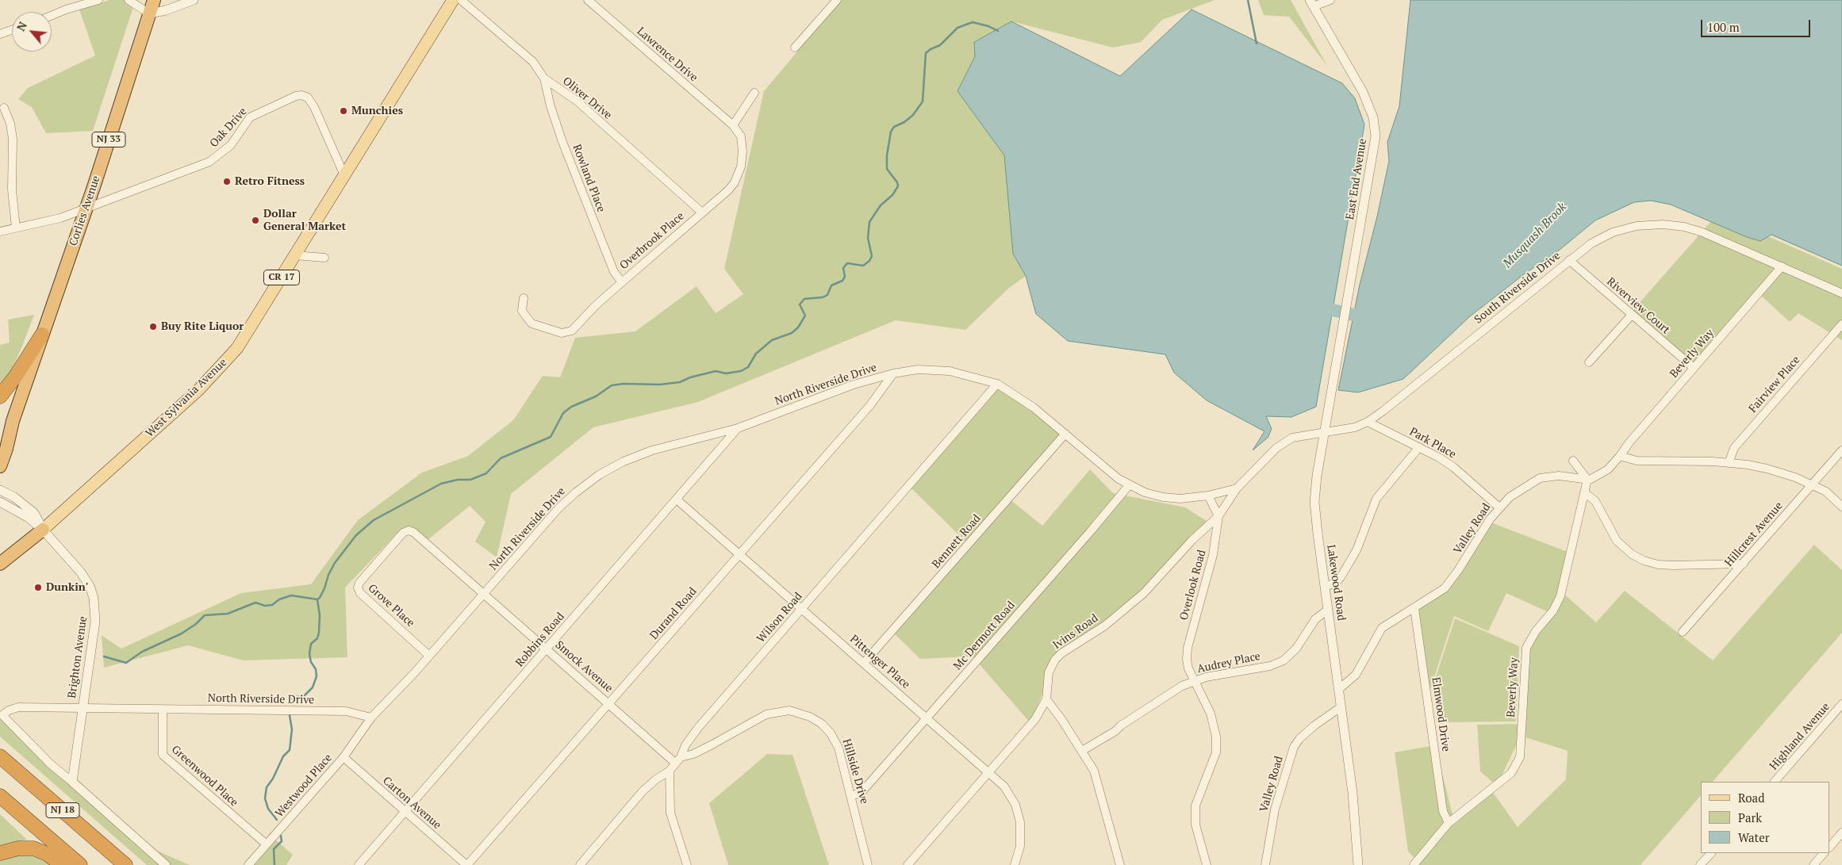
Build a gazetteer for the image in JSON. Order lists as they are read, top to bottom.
{
  "streets": {
    "highway": ["NJ 33", "Corlies Avenue", "NJ 18"],
    "main road": ["CR 17", "West Sylvania Avenue"],
    "street": [
      "Lawrence Drive",
      "Oliver Drive",
      "Oak Drive",
      "Rowland Place",
      "East End Avenue",
      "Overbrook Place",
      "South Riverside Drive",
      "Riverview Court",
      "Beverly Way",
      "North Riverside Drive",
      "Fairview Place",
      "Park Place",
      "Valley Road",
      "Hillcrest Avenue",
      "Bennett Road",
      "Lakewood Road",
      "Overlook Road",
      "Grove Place",
      "Durand Road",
      "Wilson Road",
      "Ivins Road",
      "Mc Dermott Road",
      "Robbins Road",
      "Brighton Avenue",
      "Pittenger Place",
      "Audrey Place",
      "Smock Avenue",
      "Elmwood Drive",
      "Highland Avenue",
      "Hillside Drive",
      "Greenwood Place",
      "Westwood Place",
      "Carton Avenue"
    ]
  },
  "crossings": [
    ["Lawrence Drive", "Overbrook Place"],
    ["Oliver Drive", "Rowland Place"],
    ["Oliver Drive", "Overbrook Place"],
    ["Oak Drive", "Corlies Avenue"],
    ["Oak Drive", "West Sylvania Avenue"],
    ["NJ 33", "Corlies Avenue"],
    ["Rowland Place", "Overbrook Place"],
    ["East End Avenue", "Lakewood Road"],
    ["South Riverside Drive", "Riverview Court"],
    ["South Riverside Drive", "Beverly Way"],
    ["South Riverside Drive", "North Riverside Drive"],
    ["South Riverside Drive", "Park Place"],
    ["South Riverside Drive", "Lakewood Road"],
    ["South Riverside Drive", "Ivins Road"],
    ["Riverview Court", "Beverly Way"],
    ["Beverly Way", "Valley Road"],
    ["Beverly Way", "Elmwood Drive"],
    ["North Riverside Drive", "Bennett Road"],
    ["North Riverside Drive", "Grove Place"],
    ["North Riverside Drive", "Durand Road"],
    ["North Riverside Drive", "Wilson Road"],
    ["North Riverside Drive", "Ivins Road"],
    ["North Riverside Drive", "Mc Dermott Road"],
    ["North Riverside Drive", "Robbins Road"],
    ["North Riverside Drive", "Brighton Avenue"],
    ["North Riverside Drive", "Smock Avenue"],
    ["North Riverside Drive", "Greenwood Place"],
    ["North Riverside Drive", "Westwood Place"],
    ["West Sylvania Avenue", "Brighton Avenue"],
    ["Park Place", "Valley Road"],
    ["Valley Road", "Lakewood Road"],
    ["Valley Road", "Elmwood Drive"],
    ["Bennett Road", "Pittenger Place"],
    ["Lakewood Road", "Audrey Place"],
    ["Overlook Road", "Ivins Road"],
    ["Overlook Road", "Audrey Place"],
    ["Grove Place", "Smock Avenue"],
    ["Durand Road", "Pittenger Place"],
    ["Durand Road", "Smock Avenue"],
    ["Durand Road", "Carton Avenue"],
    ["Wilson Road", "Pittenger Place"],
    ["Wilson Road", "Smock Avenue"],
    ["Wilson Road", "Hillside Drive"],
    ["Ivins Road", "Pittenger Place"],
    ["Mc Dermott Road", "Pittenger Place"],
    ["Mc Dermott Road", "Hillside Drive"],
    ["Robbins Road", "Pittenger Place"],
    ["Robbins Road", "Smock Avenue"],
    ["Robbins Road", "Carton Avenue"],
    ["Smock Avenue", "Hillside Drive"],
    ["Greenwood Place", "Westwood Place"],
    ["Westwood Place", "Carton Avenue"]
  ],
  "water": ["Musquash Brook"],
  "places": [
    "Munchies",
    "Retro Fitness",
    "Dollar General Market",
    "Buy Rite Liquor",
    "Dunkin'"
  ],
  "legend": ["Road", "Park", "Water"],
  "scale_bar": "100 m",
  "north": "top left"
}
